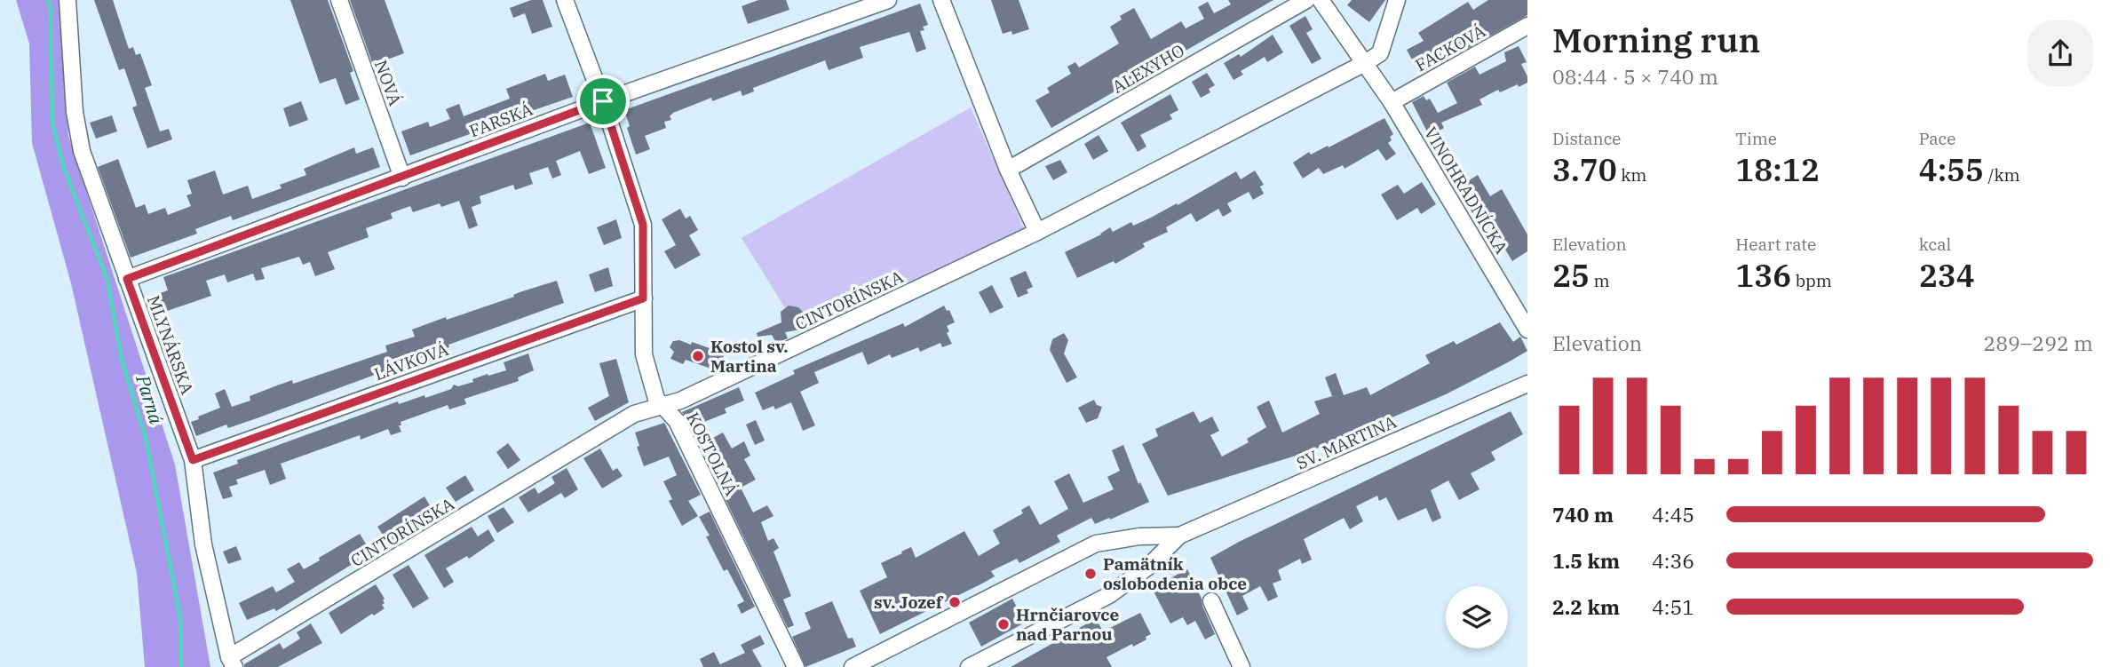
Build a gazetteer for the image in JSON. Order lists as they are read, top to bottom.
{
  "streets": {
    "street": [
      "FACKOVÁ",
      "ALEXYHO",
      "NOVÁ",
      "FARSKÁ",
      "VINOHRADNÍCKA",
      "CINTORÍNSKA",
      "MLYNÁRSKA",
      "LÁVKOVÁ",
      "SV. MARTINA",
      "KOSTOLNÁ"
    ]
  },
  "crossings": [
    ["FACKOVÁ", "VINOHRADNÍCKA"],
    ["NOVÁ", "FARSKÁ"],
    ["FARSKÁ", "MLYNÁRSKA"],
    ["FARSKÁ", "KOSTOLNÁ"],
    ["VINOHRADNÍCKA", "CINTORÍNSKA"],
    ["CINTORÍNSKA", "MLYNÁRSKA"],
    ["CINTORÍNSKA", "KOSTOLNÁ"],
    ["MLYNÁRSKA", "LÁVKOVÁ"],
    ["LÁVKOVÁ", "KOSTOLNÁ"]
  ],
  "water": ["Parná"],
  "places": [
    "Kostol sv. Martina",
    "Pamätník oslobodenia obce",
    "sv. Jozef",
    "Hrnčiarovce nad Parnou"
  ],
  "page": {
    "heading": ["Morning run", "08:44 · 5 × 740 m"],
    "stats": [
      ["Distance", "3.70 km"],
      ["Time", "18:12"],
      ["Pace", "4:55 /km"],
      ["Elevation", "25 m"],
      ["Heart rate", "136 bpm"],
      ["kcal", "234"]
    ],
    "chart": ["Elevation", "289–292 m"],
    "list": [
      {
        "name": "740 m",
        "note": "4:45"
      },
      {
        "name": "1.5 km",
        "note": "4:36"
      },
      {
        "name": "2.2 km",
        "note": "4:51"
      }
    ]
  }
}
